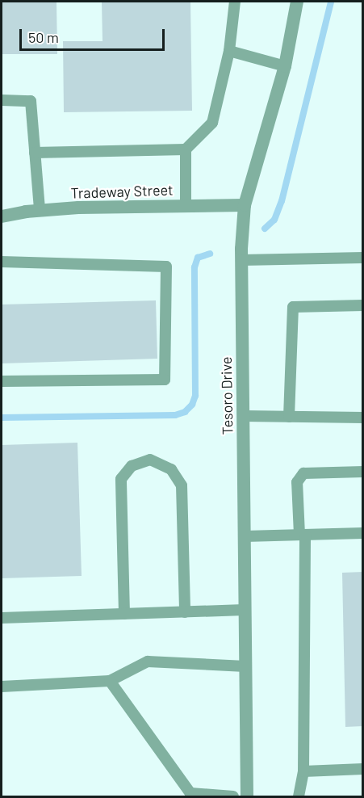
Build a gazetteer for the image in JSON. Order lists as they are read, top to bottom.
{
  "streets": {
    "street": ["Tradeway Street", "Tesoro Drive"]
  },
  "crossings": [
    ["Tradeway Street", "Tesoro Drive"]
  ],
  "scale_bar": "50 m"
}
